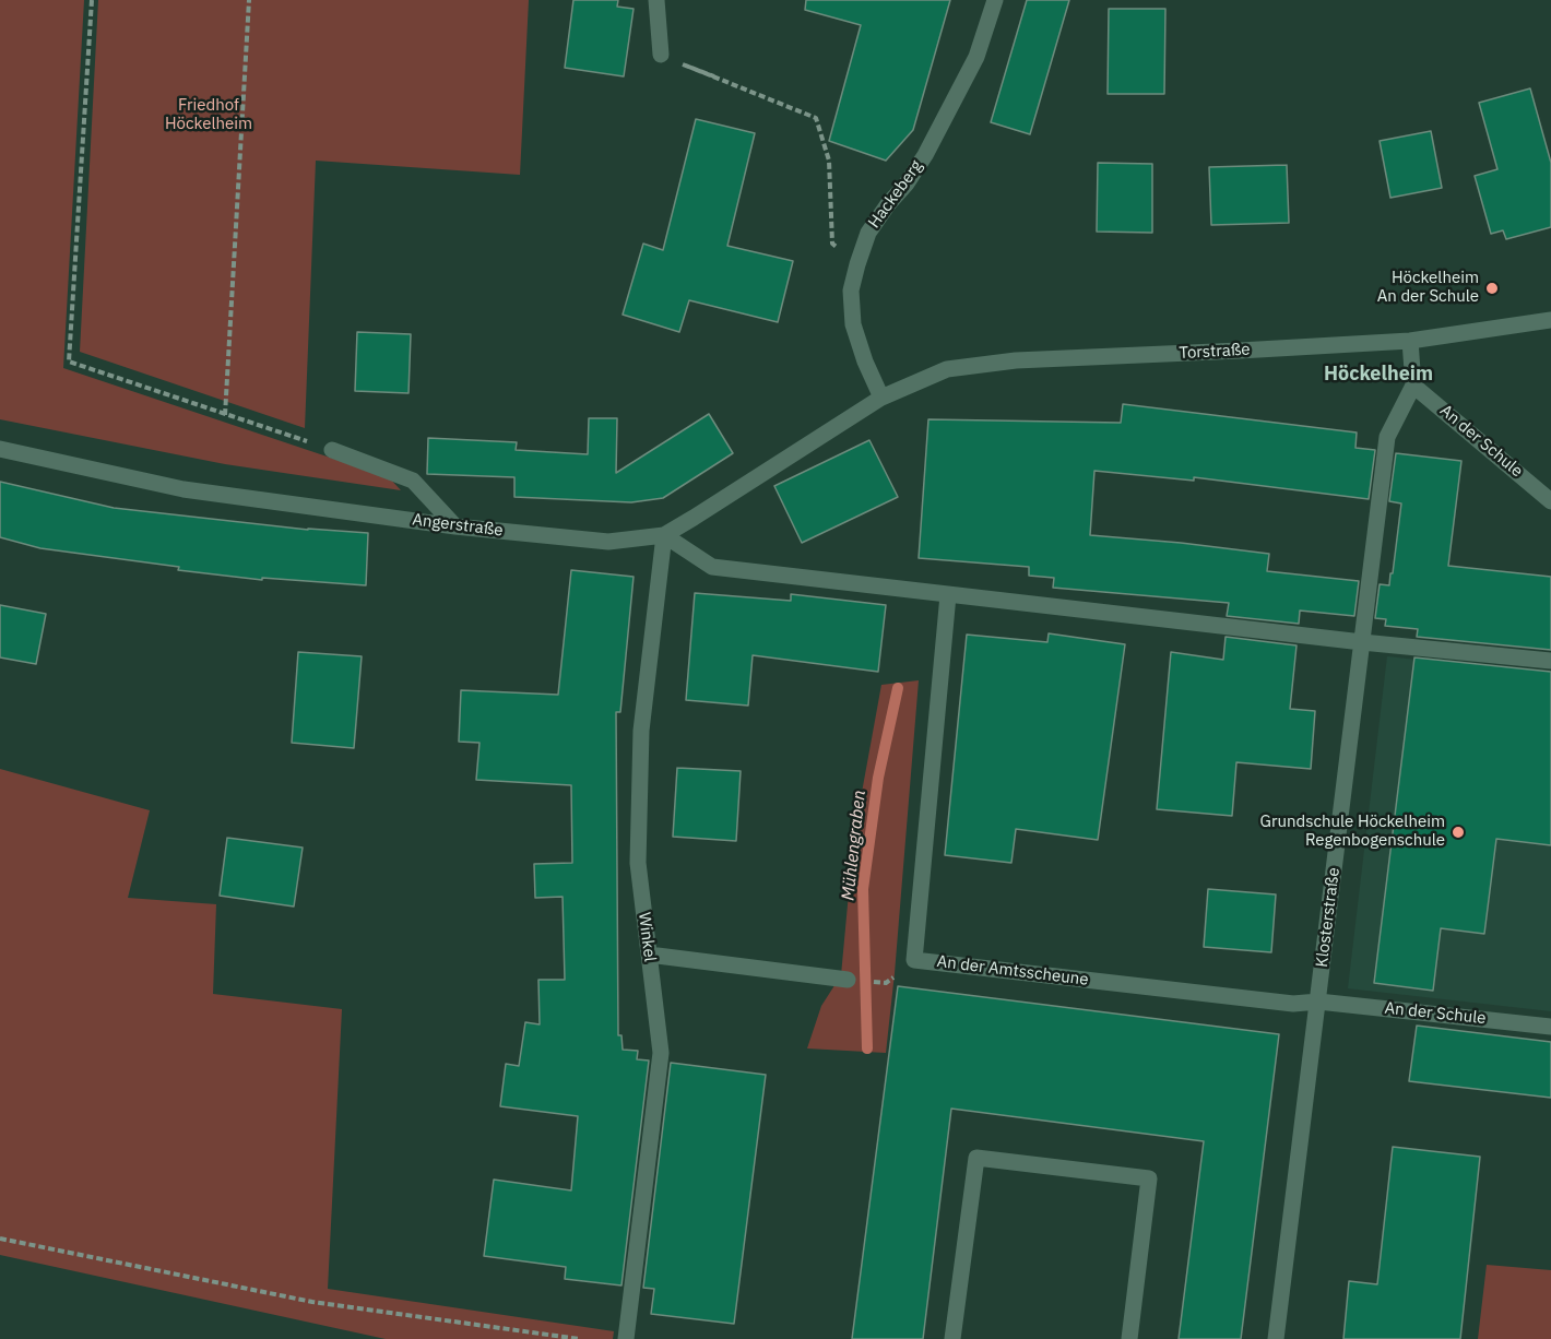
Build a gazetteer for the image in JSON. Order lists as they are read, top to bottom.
{
  "streets": {
    "street": [
      "Hackeberg",
      "Torstraße",
      "An der Schule",
      "Angerstraße",
      "Klosterstraße",
      "Winkel",
      "An der Amtsscheune"
    ]
  },
  "crossings": [
    ["Hackeberg", "Torstraße"],
    ["Hackeberg", "Angerstraße"],
    ["Torstraße", "Angerstraße"],
    ["An der Schule", "Klosterstraße"],
    ["An der Schule", "An der Amtsscheune"],
    ["Angerstraße", "Winkel"],
    ["Klosterstraße", "An der Amtsscheune"]
  ],
  "districts": ["Höckelheim"],
  "water": ["Mühlengraben"],
  "parks": ["Friedhof Höckelheim"],
  "places": ["Höckelheim An der Schule", "Grundschule Höckelheim Regenbogenschule"]
}
